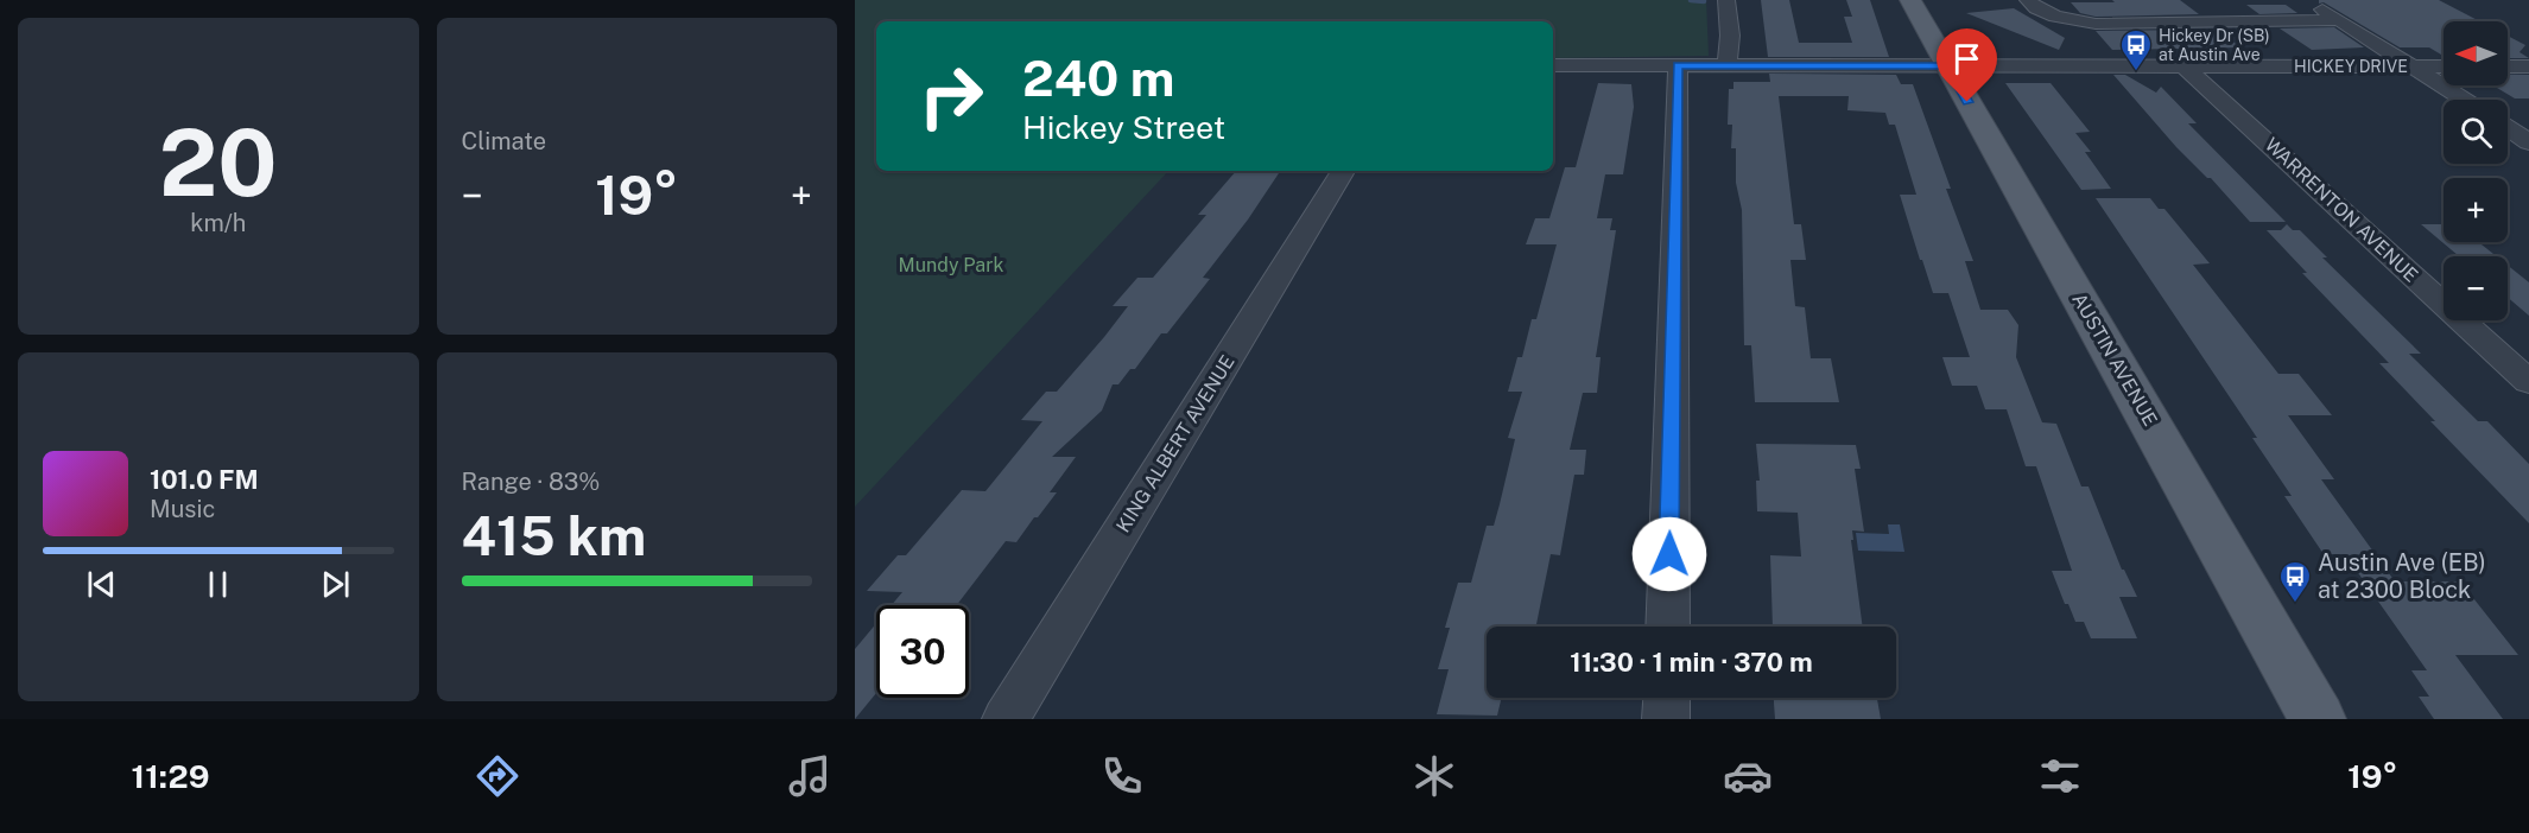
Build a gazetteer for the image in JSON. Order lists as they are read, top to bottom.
{
  "streets": {
    "main road": ["AUSTIN AVENUE"],
    "street": ["HICKEY DRIVE", "WARRENTON AVENUE", "KING ALBERT AVENUE"]
  },
  "crossings": [
    ["HICKEY DRIVE", "WARRENTON AVENUE"],
    ["HICKEY DRIVE", "AUSTIN AVENUE"]
  ],
  "parks": ["Mundy Park"],
  "places": {
    "bus stop": ["Hickey Dr (SB) at Austin Ave", "Austin Ave (EB) at 2300 Block"]
  },
  "north": "left",
  "page": {
    "tile": [
      ["20", "km/h"],
      "Climate",
      ["Range · 83%", "415 km"]
    ],
    "map_buttons": ["+", "−"],
    "turn": ["240 m", "Hickey Street"],
    "heat": ["−", "19°", "+"],
    "song": ["101.0 FM", "Music"],
    "limit": "30",
    "trip": "11:30 · 1 min · 370 m",
    "tabs": ["11:29", "19°"]
  }
}
